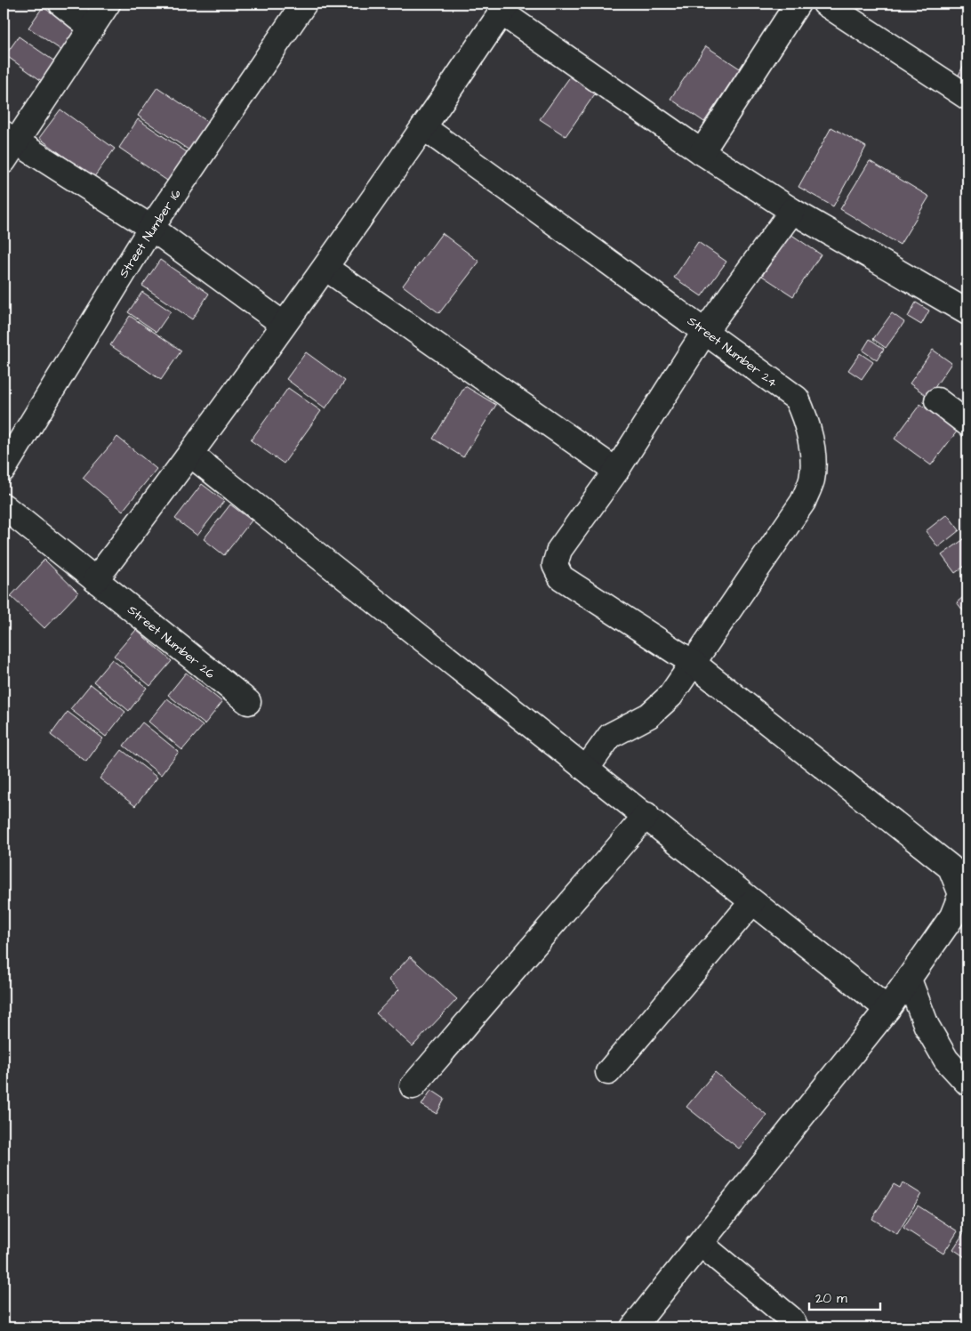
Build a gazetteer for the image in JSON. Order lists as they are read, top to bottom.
{
  "streets": {
    "street": ["Street Number 16", "Street Number 24", "Street Number 26"]
  },
  "scale_bar": "20 m"
}
